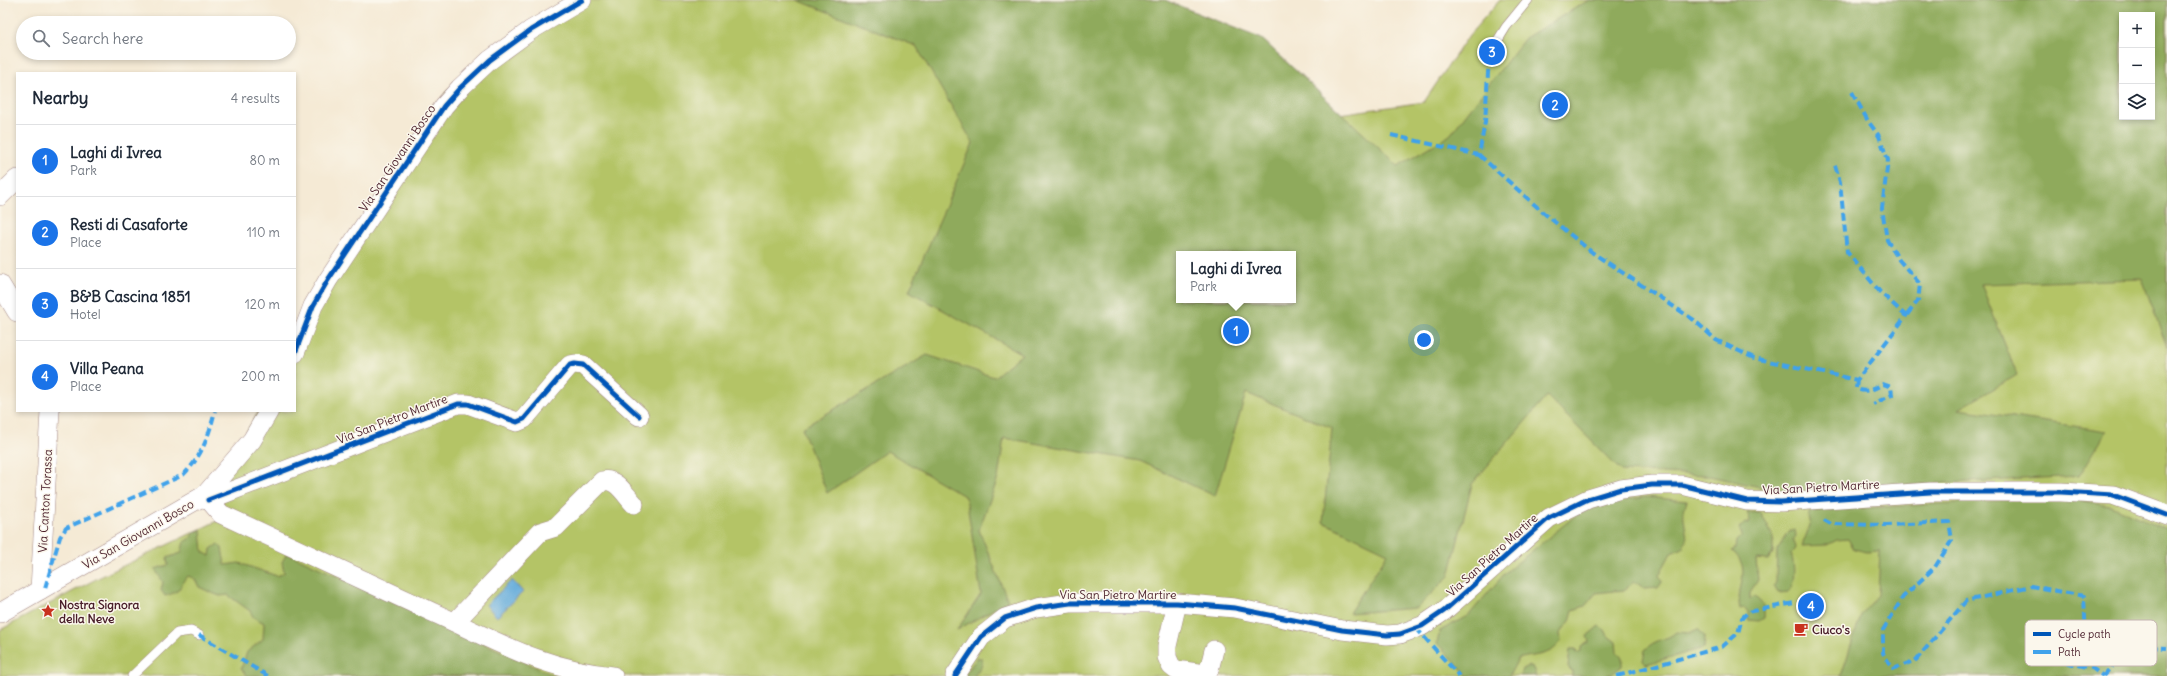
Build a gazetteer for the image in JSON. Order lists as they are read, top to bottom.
{
  "streets": {
    "street": ["Via San Giovanni Bosco", "Via San Pietro Martire", "Via Canton Torassa"]
  },
  "crossings": [
    ["Via San Giovanni Bosco", "Via San Pietro Martire"],
    ["Via San Giovanni Bosco", "Via Canton Torassa"]
  ],
  "places": {
    "place": ["Nostra Signora della Neve"],
    "cafe": ["Ciuco's"]
  },
  "legend": ["Cycle path", "Path"],
  "page": {
    "map_buttons": ["+", "−"],
    "search": "Search here",
    "pins": [
      "3",
      "2",
      "1",
      "4"
    ],
    "heading": ["Nearby", "4 results"],
    "list": [
      {
        "mark": "1",
        "name": "Laghi di Ivrea",
        "note": "Park",
        "value": "80 m"
      },
      {
        "mark": "2",
        "name": "Resti di Casaforte",
        "note": "Place",
        "value": "110 m"
      },
      {
        "mark": "3",
        "name": "B&B Cascina 1851",
        "note": "Hotel",
        "value": "120 m"
      },
      {
        "mark": "4",
        "name": "Villa Peana",
        "note": "Place",
        "value": "200 m"
      }
    ],
    "popup": ["Laghi di Ivrea", "Park"]
  }
}
